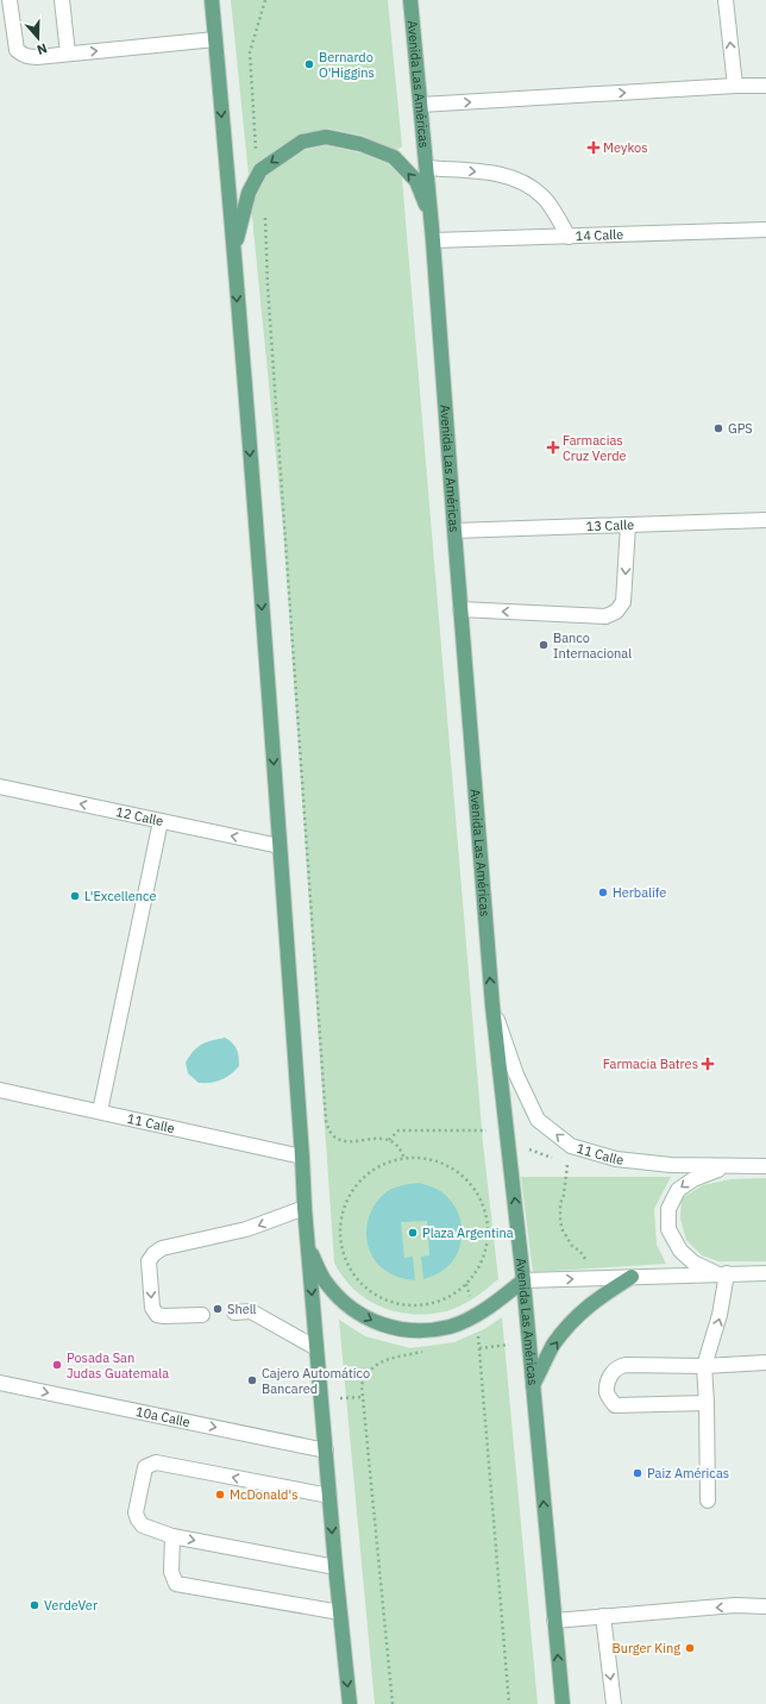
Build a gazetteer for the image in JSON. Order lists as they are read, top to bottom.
{
  "streets": {
    "main road": ["Avenida Las Américas"],
    "street": [
      "14 Calle",
      "13 Calle",
      "12 Calle",
      "11 Calle",
      "10a Calle"
    ]
  },
  "crossings": [
    ["Avenida Las Américas", "14 Calle"],
    ["Avenida Las Américas", "13 Calle"],
    ["Avenida Las Américas", "11 Calle"]
  ],
  "one_way": ["Avenida Las Américas", "12 Calle", "11 Calle"],
  "places": {
    "other": [
      "Bernardo O'Higgins",
      "GPS",
      "Banco Internacional",
      "Herbalife",
      "L'Excellence",
      "Plaza Argentina",
      "Shell",
      "Posada San Judas Guatemala",
      "Cajero Automático Bancared",
      "Paiz Américas",
      "McDonald's",
      "VerdeVer",
      "Burger King"
    ],
    "health": ["Meykos", "Farmacias Cruz Verde", "Farmacia Batres"]
  },
  "north": "bottom"
}
